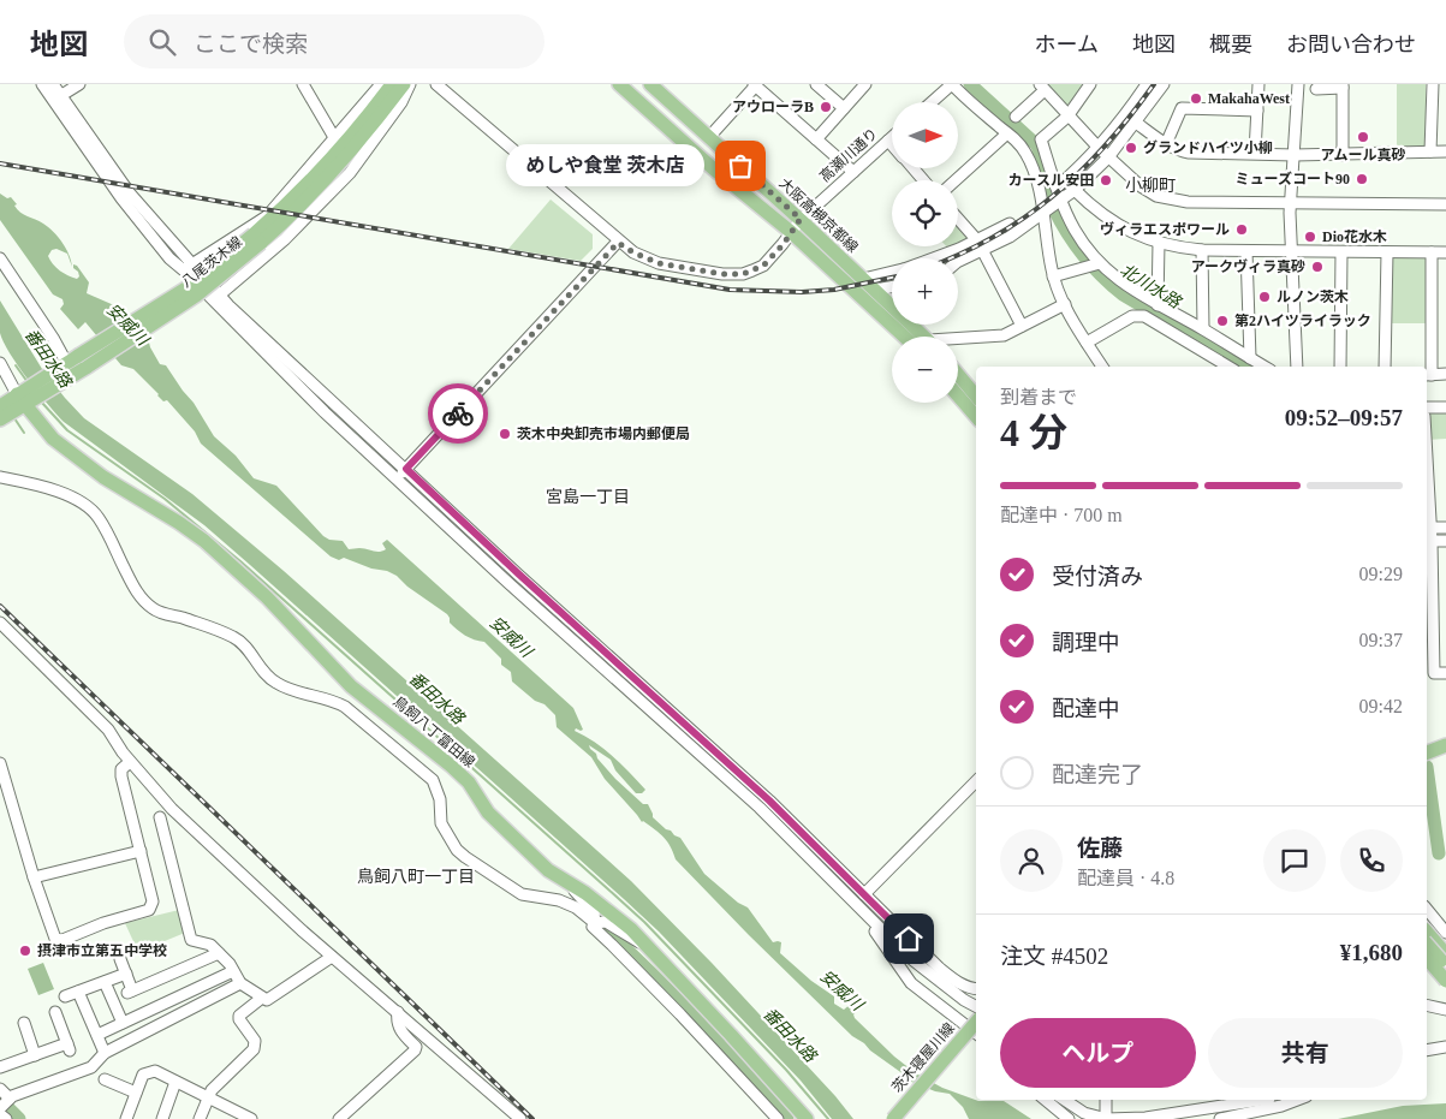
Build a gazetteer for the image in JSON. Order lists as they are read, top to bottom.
{
  "streets": {
    "main road": [
      "大阪高槻京都線",
      "八尾茨木線",
      "鳥飼八丁富田線",
      "茨木寝屋川線"
    ],
    "street": ["高瀬川通り"]
  },
  "crossings": [
    ["高瀬川通り", "大阪高槻京都線"],
    ["八尾茨木線", "鳥飼八丁富田線"]
  ],
  "districts": ["小柳町", "宮島一丁目", "鳥飼八町一丁目"],
  "water": ["北川水路", "安威川", "番田水路"],
  "places": [
    "MakahaWest",
    "アウローラB",
    "アムール真砂",
    "グランドハイツ小柳",
    "めしや食堂 茨木店",
    "ミューズコート90",
    "カースル安田",
    "ヴィラエスポワール",
    "Dio花水木",
    "アークヴィラ真砂",
    "ルノン茨木",
    "第2ハイツライラック",
    "茨木中央卸売市場内郵便局",
    "摂津市立第五中学校"
  ],
  "north": "right",
  "page": {
    "header": "地図",
    "search": "ここで検索",
    "nav": [
      "ホーム",
      "地図",
      "概要",
      "お問い合わせ"
    ],
    "map_buttons": ["+", "−"],
    "bubble": "めしや食堂 茨木店",
    "heading": ["4 分", "到着まで", "09:52–09:57"],
    "panel": [
      "佐藤",
      "配達員 · 4.8",
      "注文 #4502",
      "¥1,680"
    ],
    "bar": "配達中 · 700 m",
    "list": [
      ["受付済み", "09:29"],
      ["調理中", "09:37"],
      ["配達中", "09:42"],
      "配達完了"
    ],
    "buttons": ["ヘルプ", "共有"]
  }
}
